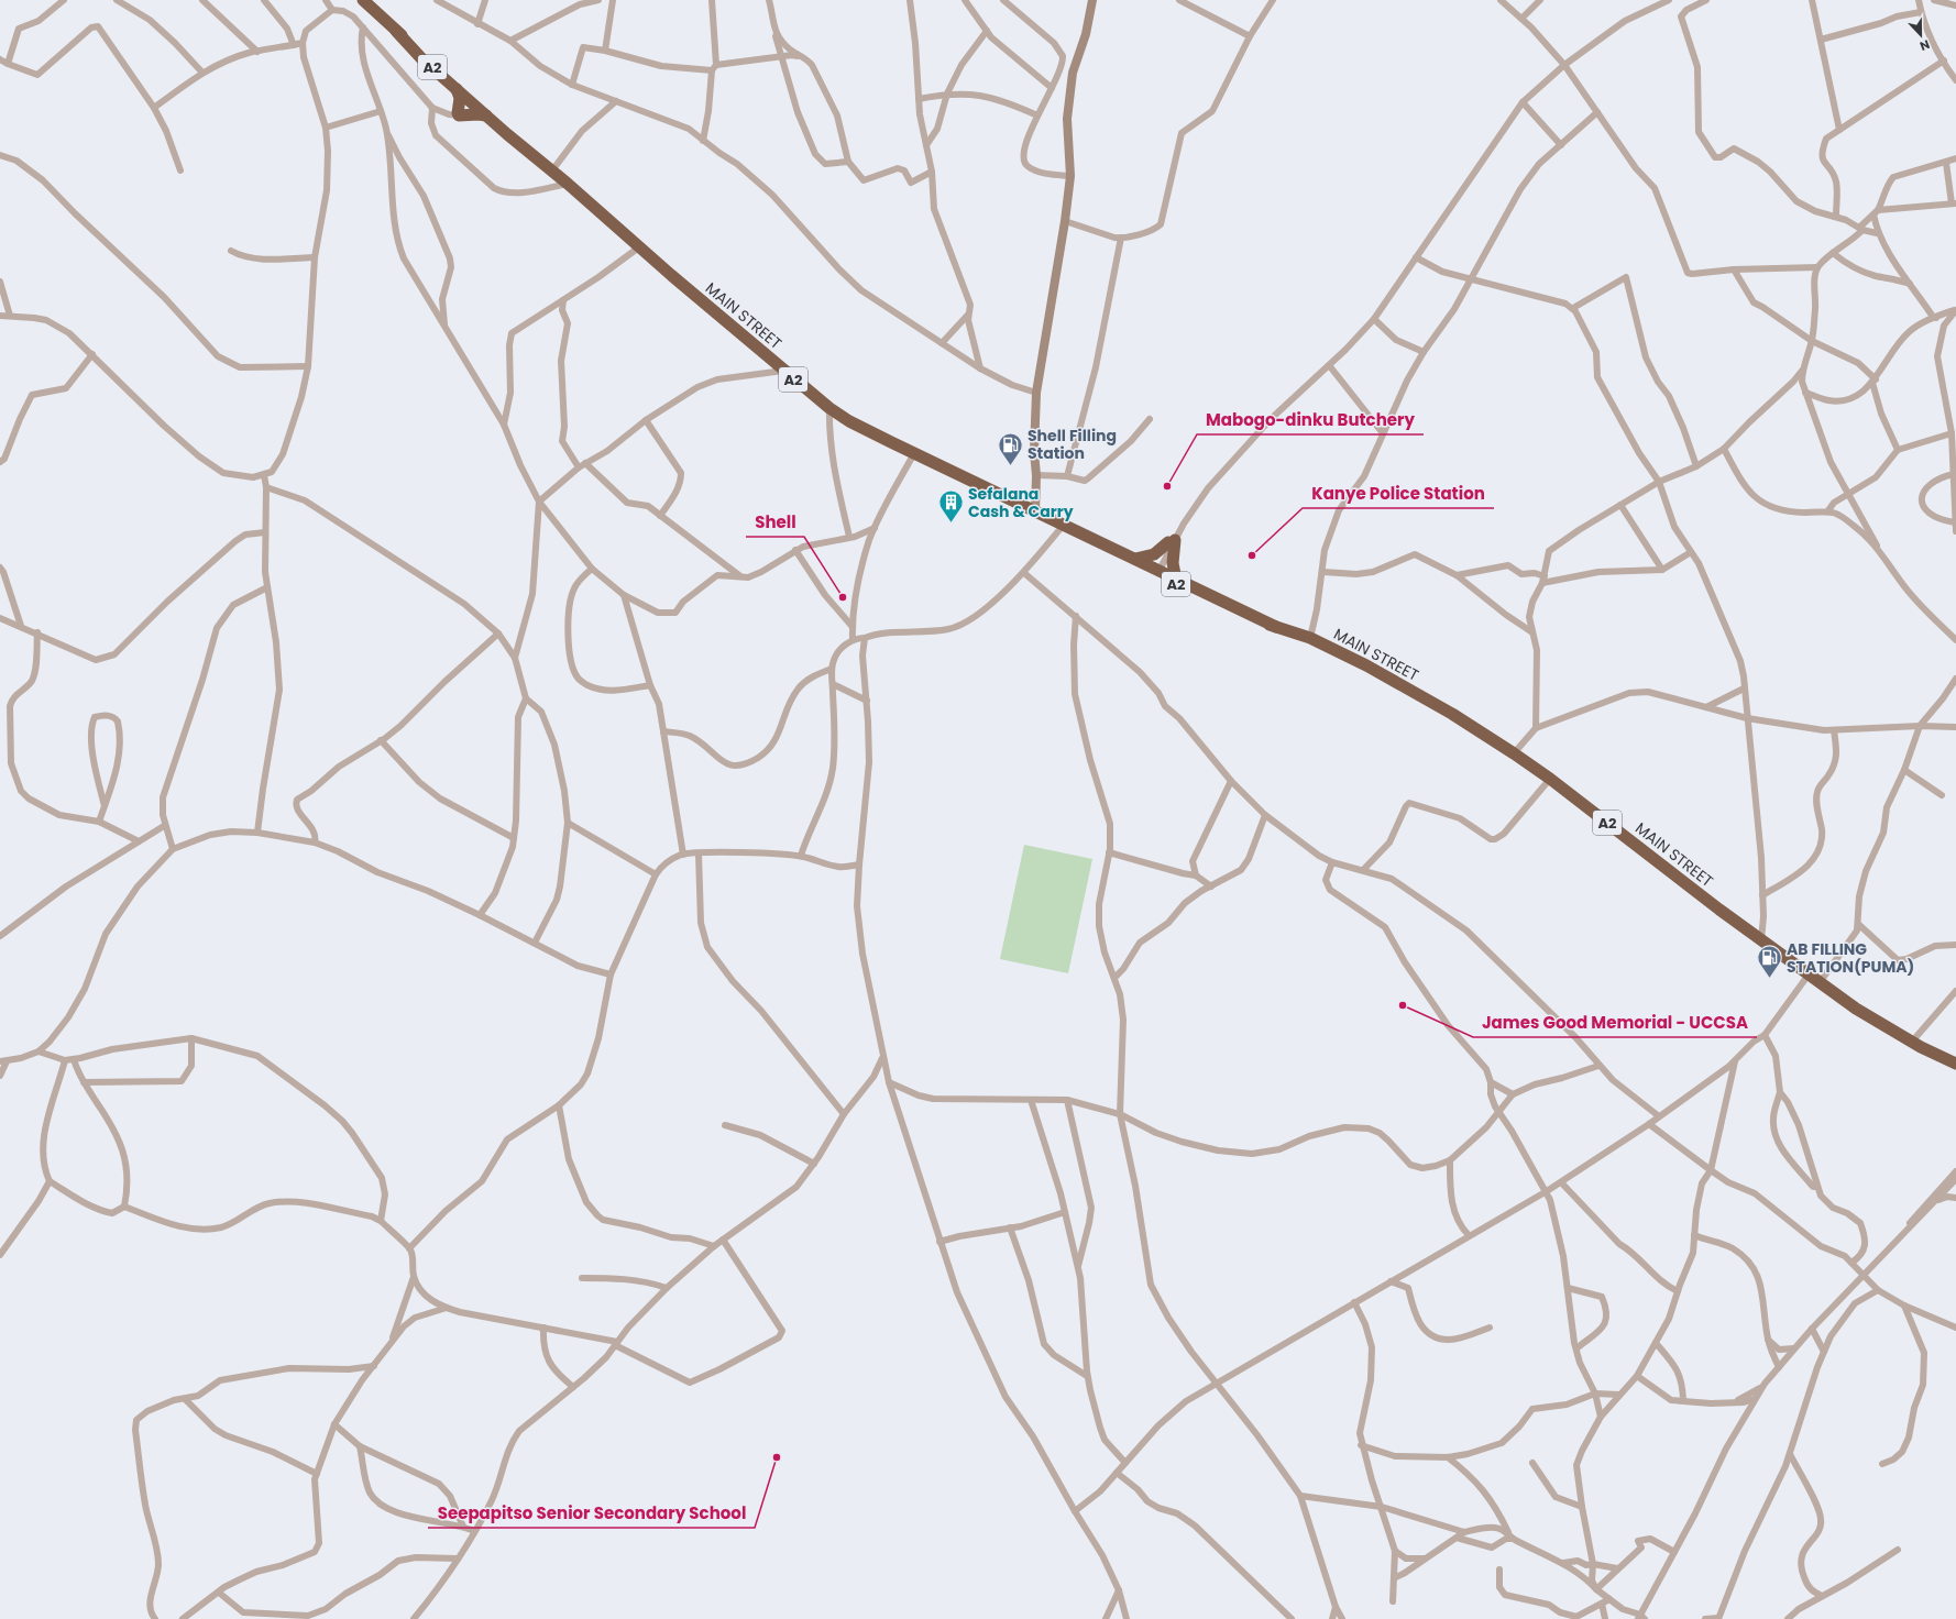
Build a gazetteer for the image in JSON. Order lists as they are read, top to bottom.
{
  "streets": {
    "highway": ["A2", "MAIN STREET"]
  },
  "crossings": [
    ["A2", "MAIN STREET"]
  ],
  "places": {
    "fuel station": ["Shell Filling Station", "AB FILLING STATION(PUMA)"],
    "other": [
      "Mabogo-dinku Butchery",
      "Kanye Police Station",
      "Shell",
      "James Good Memorial - UCCSA",
      "Seepapitso Senior Secondary School"
    ],
    "building": ["Sefalana Cash & Carry"]
  },
  "north": "bottom"
}
